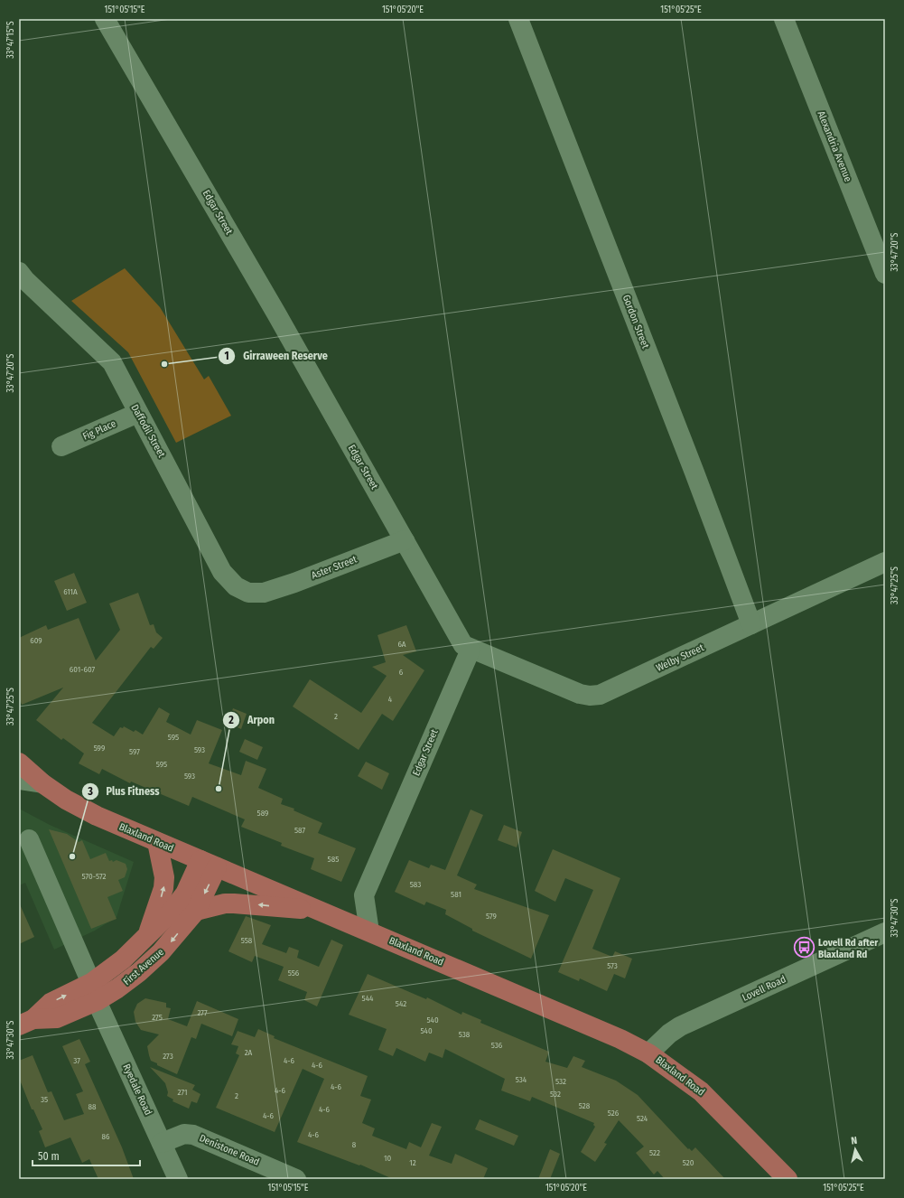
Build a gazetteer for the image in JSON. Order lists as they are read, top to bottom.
{
  "streets": {
    "main road": ["Blaxland Road", "First Avenue"],
    "street": [
      "Alexandria Avenue",
      "Edgar Street",
      "Gordon Street",
      "Fig Place",
      "Daffodil Street",
      "Aster Street",
      "Welby Street",
      "Lovell Road",
      "Ryedale Road",
      "Denistone Road"
    ]
  },
  "crossings": [
    ["Edgar Street", "Aster Street"],
    ["Edgar Street", "Welby Street"],
    ["Edgar Street", "Blaxland Road"],
    ["Gordon Street", "Welby Street"],
    ["Fig Place", "Daffodil Street"],
    ["Daffodil Street", "Aster Street"],
    ["Blaxland Road", "First Avenue"],
    ["Blaxland Road", "Lovell Road"],
    ["First Avenue", "Ryedale Road"],
    ["Ryedale Road", "Denistone Road"]
  ],
  "places": {
    "other": ["Girraween Reserve", "Arpon", "Plus Fitness"],
    "bus stop": ["Lovell Rd after Blaxland Rd"]
  },
  "house_numbers": [
    "611A",
    "609",
    "6A",
    "601-607",
    "6",
    "4",
    "2",
    "595",
    "599",
    "593",
    "597",
    "595",
    "593",
    "589",
    "587",
    "585",
    "570-572",
    "583",
    "581",
    "579",
    "558",
    "573",
    "556",
    "544",
    "542",
    "277",
    "275",
    "540",
    "540",
    "538",
    "536",
    "2A",
    "273",
    "37",
    "4-6",
    "4-6",
    "534",
    "532",
    "4-6",
    "4-6",
    "271",
    "532",
    "2",
    "35",
    "528",
    "88",
    "4-6",
    "526",
    "4-6",
    "524",
    "4-6",
    "86",
    "8",
    "522",
    "10",
    "12",
    "520"
  ],
  "scale_bar": "50 m",
  "north": "top",
  "coordinates": [
    "151°05'15\"E",
    "151°05'20\"E",
    "151°05'25\"E",
    "33°47'15\"S",
    "33°47'20\"S",
    "33°47'25\"S",
    "33°47'30\"S"
  ]
}
